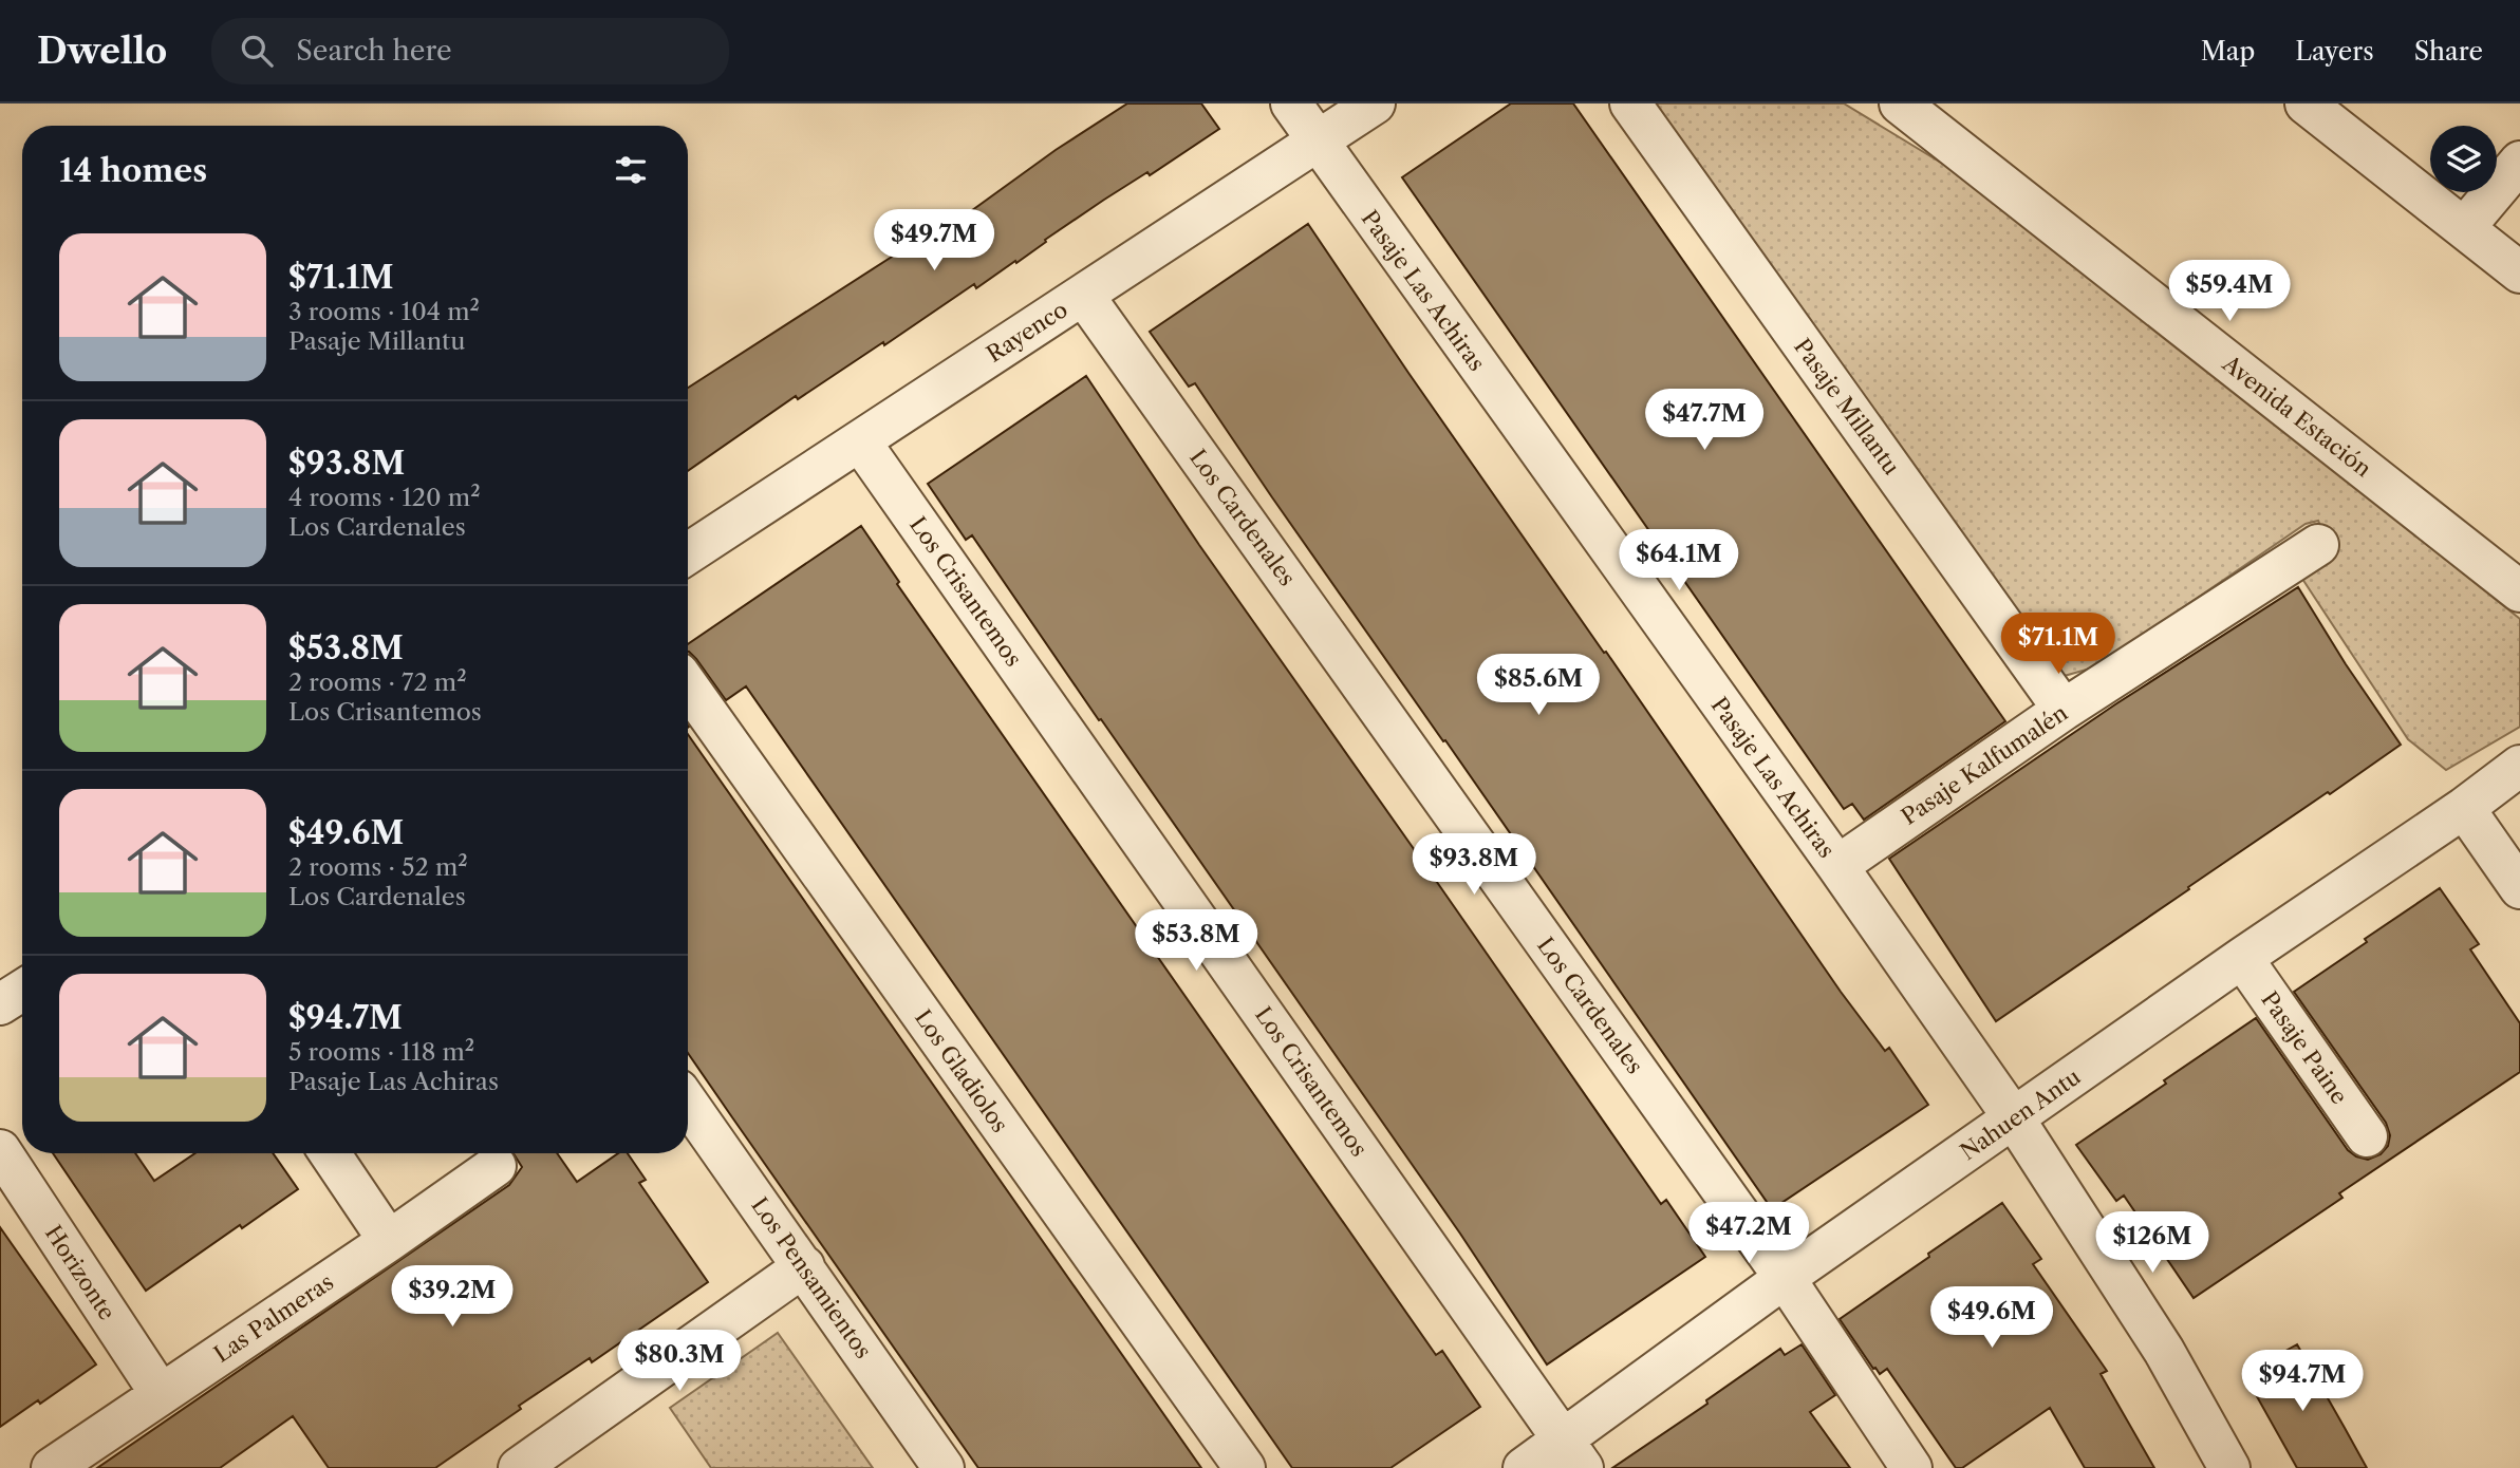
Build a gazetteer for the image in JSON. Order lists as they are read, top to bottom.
{
  "streets": {
    "street": [
      "Pasaje Las Achiras",
      "Rayenco",
      "Pasaje Millantu",
      "Avenida Estación",
      "Los Cardenales",
      "Los Crisantemos",
      "Pasaje Kalfumalén",
      "Pasaje Paine",
      "Los Gladiolos",
      "Nahuen Antu",
      "Horizonte",
      "Los Pensamientos",
      "Las Palmeras"
    ]
  },
  "crossings": [
    ["Pasaje Las Achiras", "Rayenco"],
    ["Pasaje Las Achiras", "Pasaje Kalfumalén"],
    ["Pasaje Las Achiras", "Nahuen Antu"],
    ["Rayenco", "Los Cardenales"],
    ["Rayenco", "Los Crisantemos"],
    ["Pasaje Millantu", "Pasaje Kalfumalén"],
    ["Los Cardenales", "Nahuen Antu"],
    ["Los Crisantemos", "Nahuen Antu"],
    ["Pasaje Paine", "Nahuen Antu"],
    ["Horizonte", "Las Palmeras"]
  ],
  "page": {
    "header": "Dwello",
    "search": "Search here",
    "nav": ["Map", "Layers", "Share"],
    "heading": "14 homes",
    "price": [
      "$49.7M",
      "$59.4M",
      "$47.7M",
      "$64.1M",
      "$71.1M",
      "$85.6M",
      "$93.8M",
      "$53.8M",
      "$47.2M",
      "$126M",
      "$39.2M",
      "$49.6M",
      "$80.3M",
      "$94.7M"
    ],
    "list": [
      {
        "name": "$71.1M",
        "note": "3 rooms · 104 m² · Pasaje Millantu"
      },
      {
        "name": "$93.8M",
        "note": "4 rooms · 120 m² · Los Cardenales"
      },
      {
        "name": "$53.8M",
        "note": "2 rooms · 72 m² · Los Crisantemos"
      },
      {
        "name": "$49.6M",
        "note": "2 rooms · 52 m² · Los Cardenales"
      },
      {
        "name": "$94.7M",
        "note": "5 rooms · 118 m² · Pasaje Las Achiras"
      }
    ]
  }
}
